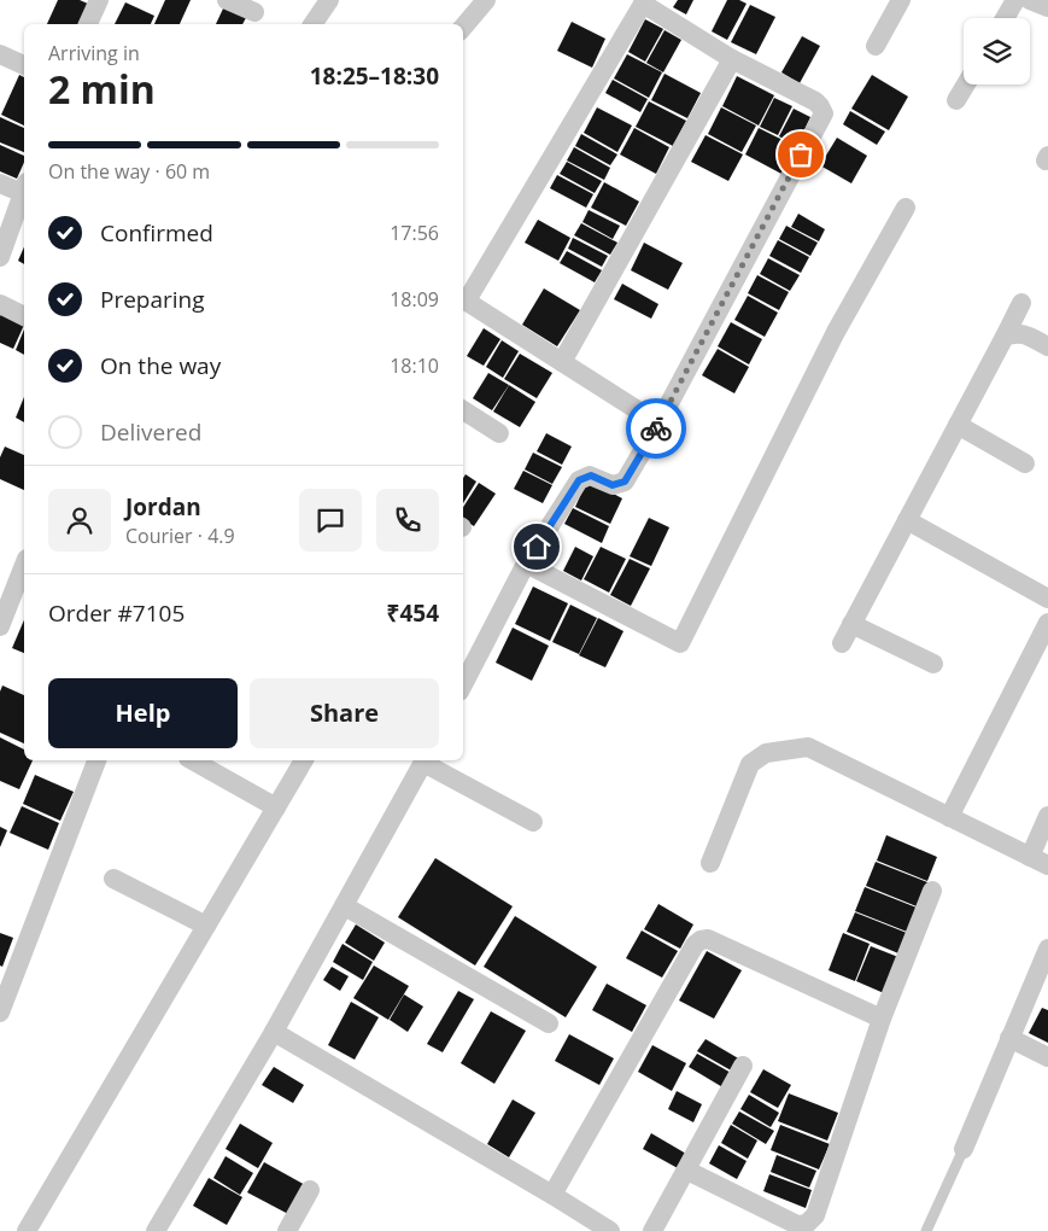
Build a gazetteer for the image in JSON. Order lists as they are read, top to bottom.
{
  "page": {
    "heading": ["2 min", "Arriving in", "18:25–18:30"],
    "panel": [
      "Jordan",
      "Courier · 4.9",
      "Order #7105",
      "₹454"
    ],
    "bar": "On the way · 60 m",
    "list": [
      ["Confirmed", "17:56"],
      ["Preparing", "18:09"],
      ["On the way", "18:10"],
      "Delivered"
    ],
    "buttons": ["Help", "Share"]
  }
}
